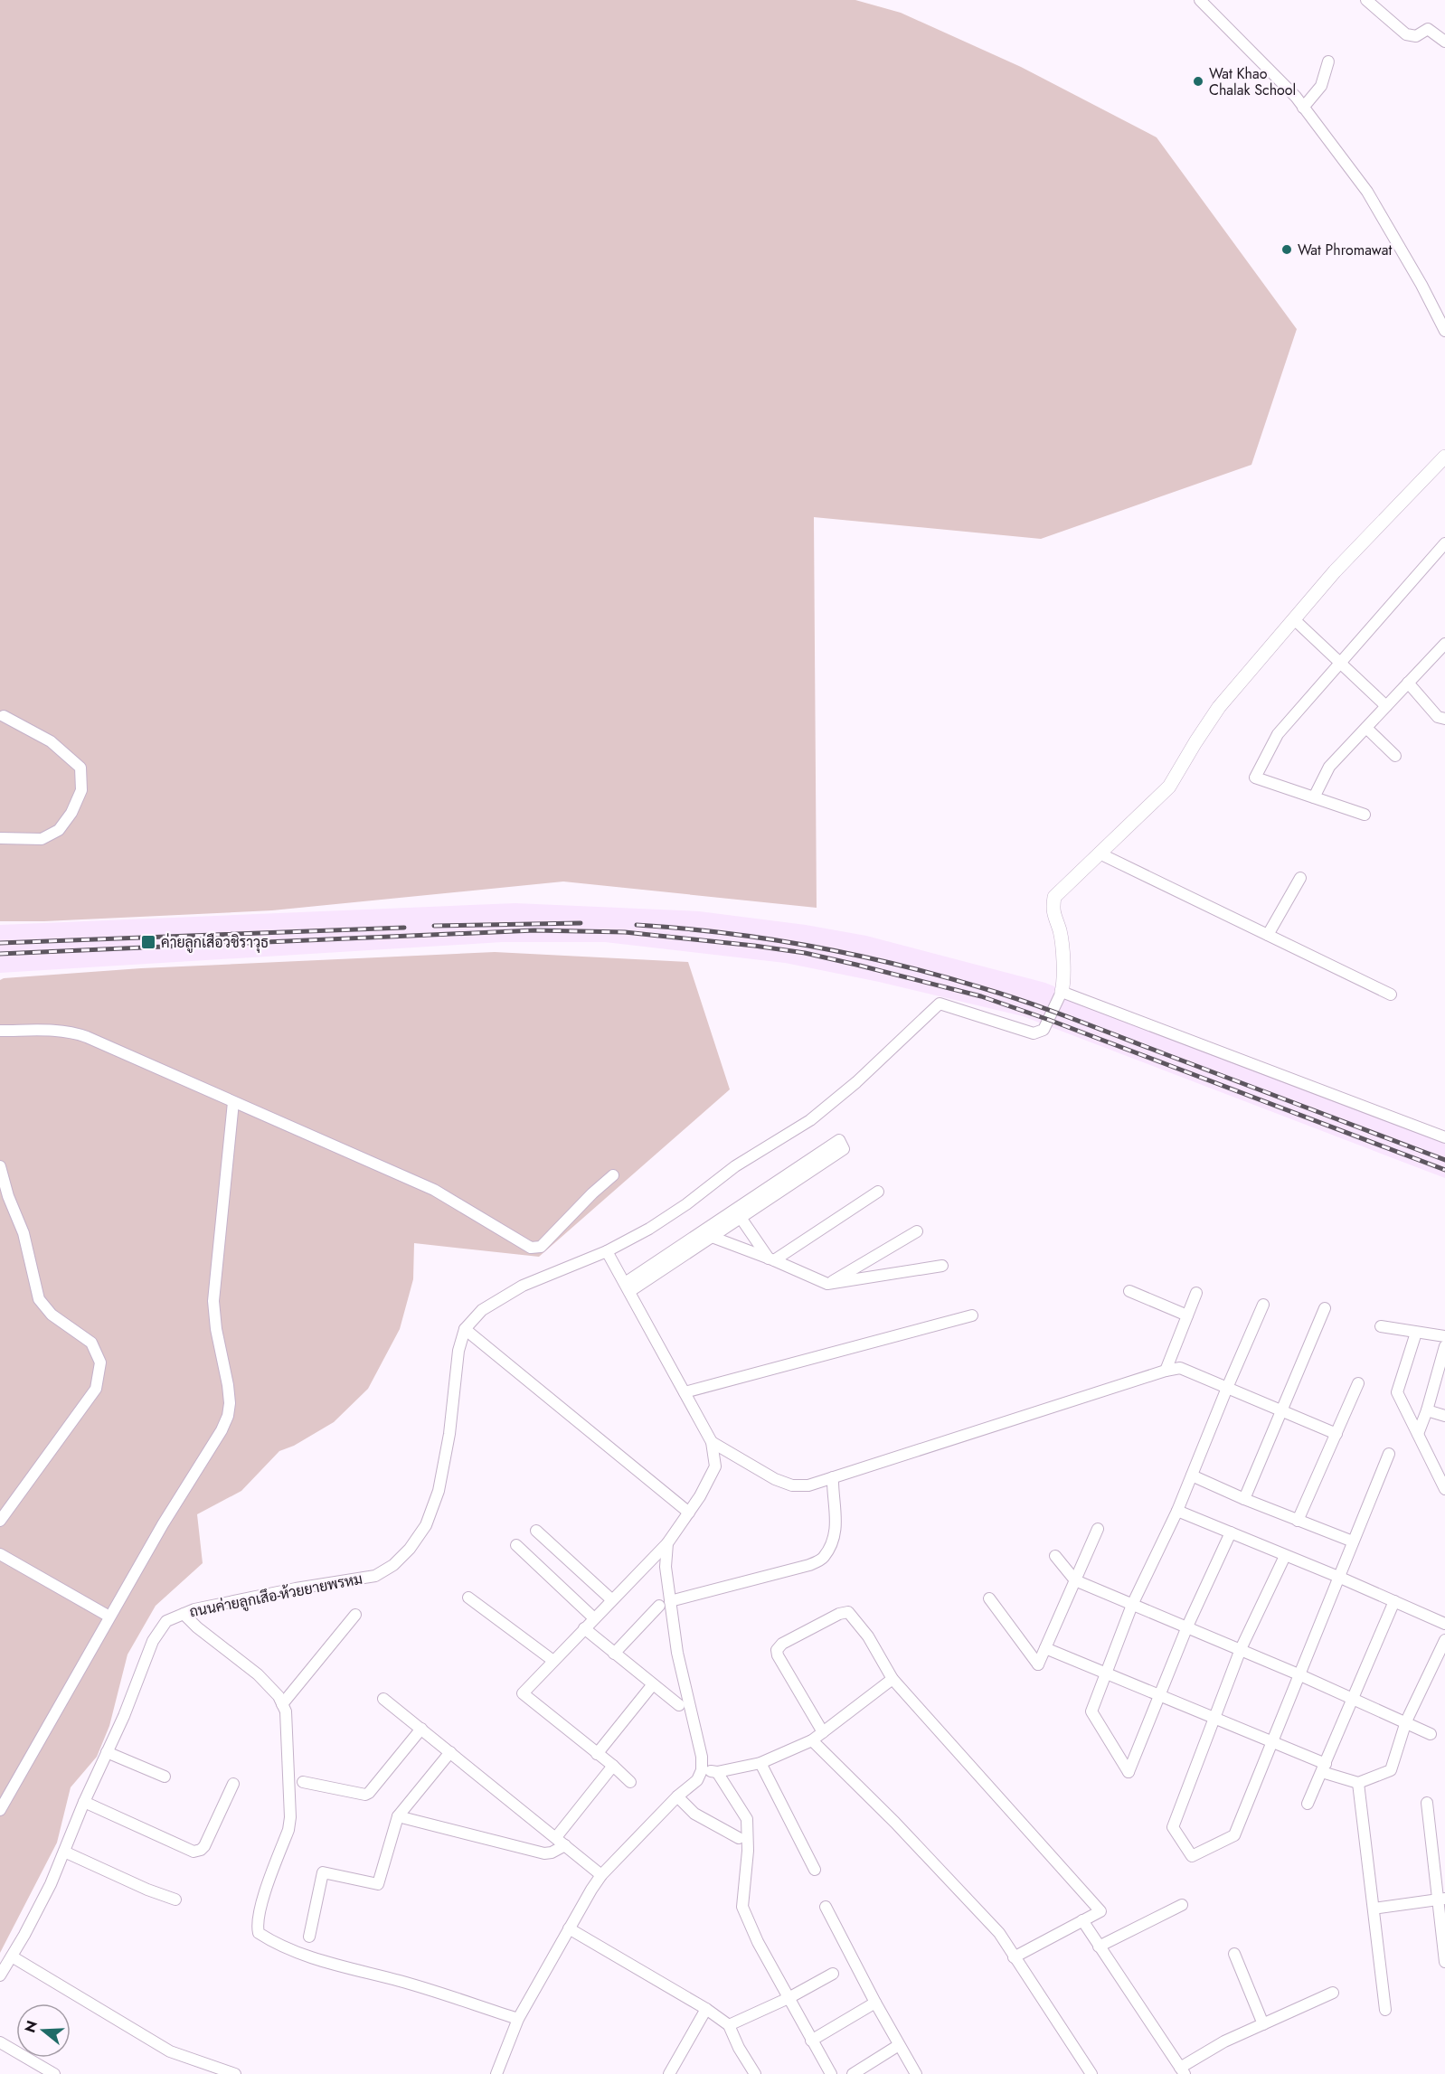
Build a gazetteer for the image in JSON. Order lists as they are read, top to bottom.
{
  "streets": {
    "street": ["ถนนค่ายลูกเสึอ-ห้วยยายพรหม"]
  },
  "places": {
    "other": ["Wat Khao Chalak School", "Wat Phromawat"],
    "transit": ["ค่ายลูกเสือวชิราวุธ"]
  },
  "north": "left"
}
